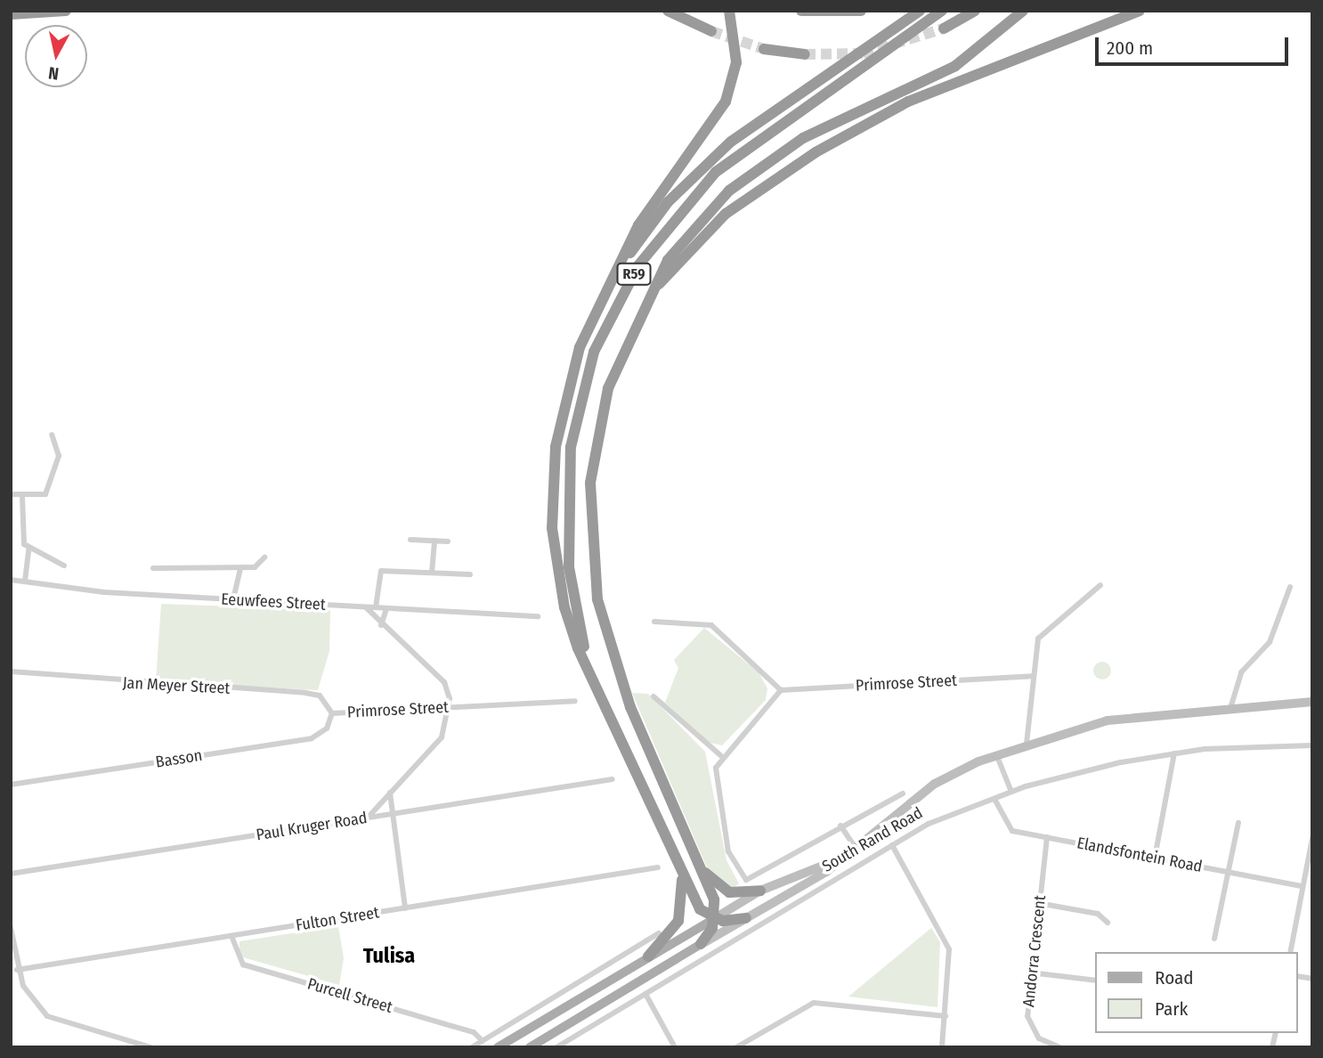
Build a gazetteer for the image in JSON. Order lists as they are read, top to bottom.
{
  "streets": {
    "highway": ["R59"],
    "main road": ["South Rand Road"],
    "street": [
      "Eeuwfees Street",
      "Primrose Street",
      "Jan Meyer Street",
      "Basson",
      "Paul Kruger Road",
      "Elandsfontein Road",
      "Fulton Street",
      "Andorra Crescent",
      "Purcell Street"
    ]
  },
  "crossings": [
    ["Primrose Street", "Jan Meyer Street"],
    ["Primrose Street", "Basson"],
    ["Jan Meyer Street", "Basson"],
    ["South Rand Road", "Elandsfontein Road"],
    ["Elandsfontein Road", "Andorra Crescent"],
    ["Fulton Street", "Purcell Street"]
  ],
  "districts": ["Tulisa"],
  "legend": ["Road", "Park"],
  "scale_bar": "200 m",
  "north": "bottom"
}
